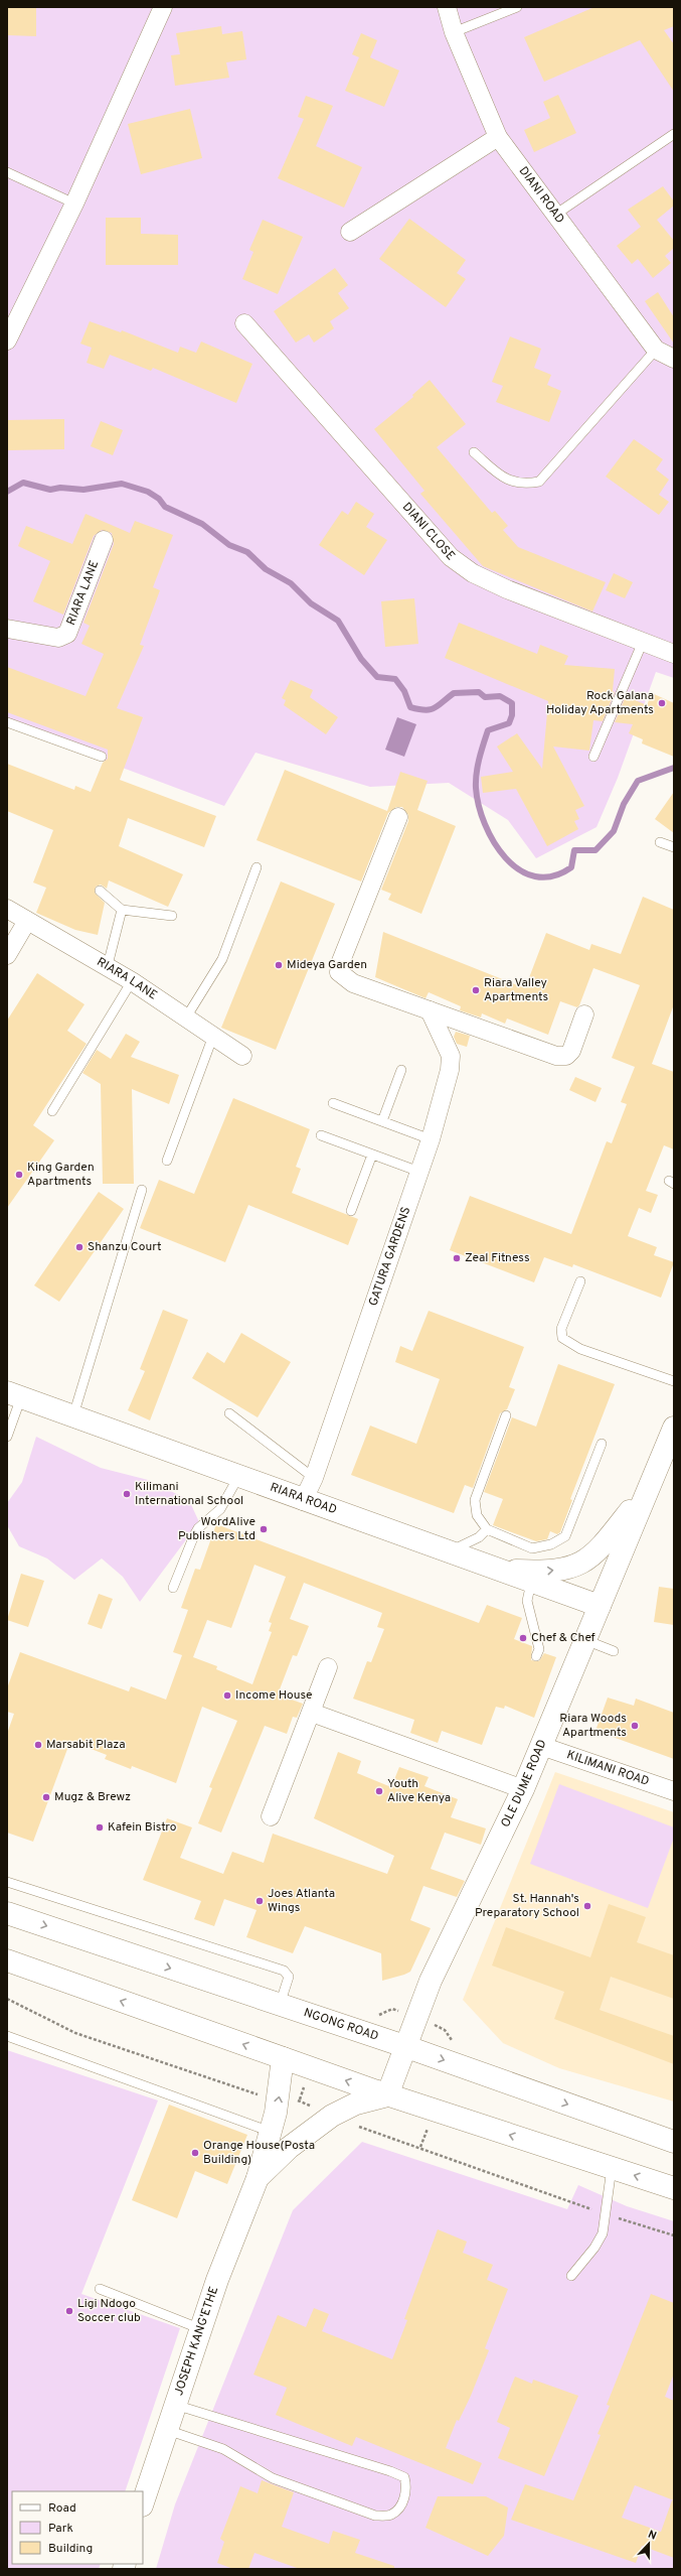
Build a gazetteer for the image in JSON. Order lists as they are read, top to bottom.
{
  "streets": {
    "street": [
      "DIANI ROAD",
      "DIANI CLOSE",
      "RIARA LANE",
      "GATURA GARDENS",
      "RIARA ROAD",
      "KILIMANI ROAD",
      "OLE DUME ROAD",
      "NGONG ROAD",
      "JOSEPH KANG'ETHE"
    ]
  },
  "crossings": [
    ["GATURA GARDENS", "RIARA ROAD"],
    ["RIARA ROAD", "OLE DUME ROAD"],
    ["KILIMANI ROAD", "OLE DUME ROAD"],
    ["OLE DUME ROAD", "NGONG ROAD"]
  ],
  "places": [
    "Rock Galana Holiday Apartments",
    "Mideya Garden",
    "Riara Valley Apartments",
    "King Garden Apartments",
    "Shanzu Court",
    "Zeal Fitness",
    "Kilimani International School",
    "WordAlive Publishers Ltd",
    "Chef & Chef",
    "Income House",
    "Riara Woods Apartments",
    "Marsabit Plaza",
    "Youth Alive Kenya",
    "Mugz & Brewz",
    "Kafein Bistro",
    "Joes Atlanta Wings",
    "St. Hannah's Preparatory School",
    "Orange House(Posta Building)",
    "Ligi Ndogo Soccer club"
  ],
  "legend": ["Road", "Park", "Building"],
  "north": "top"
}
